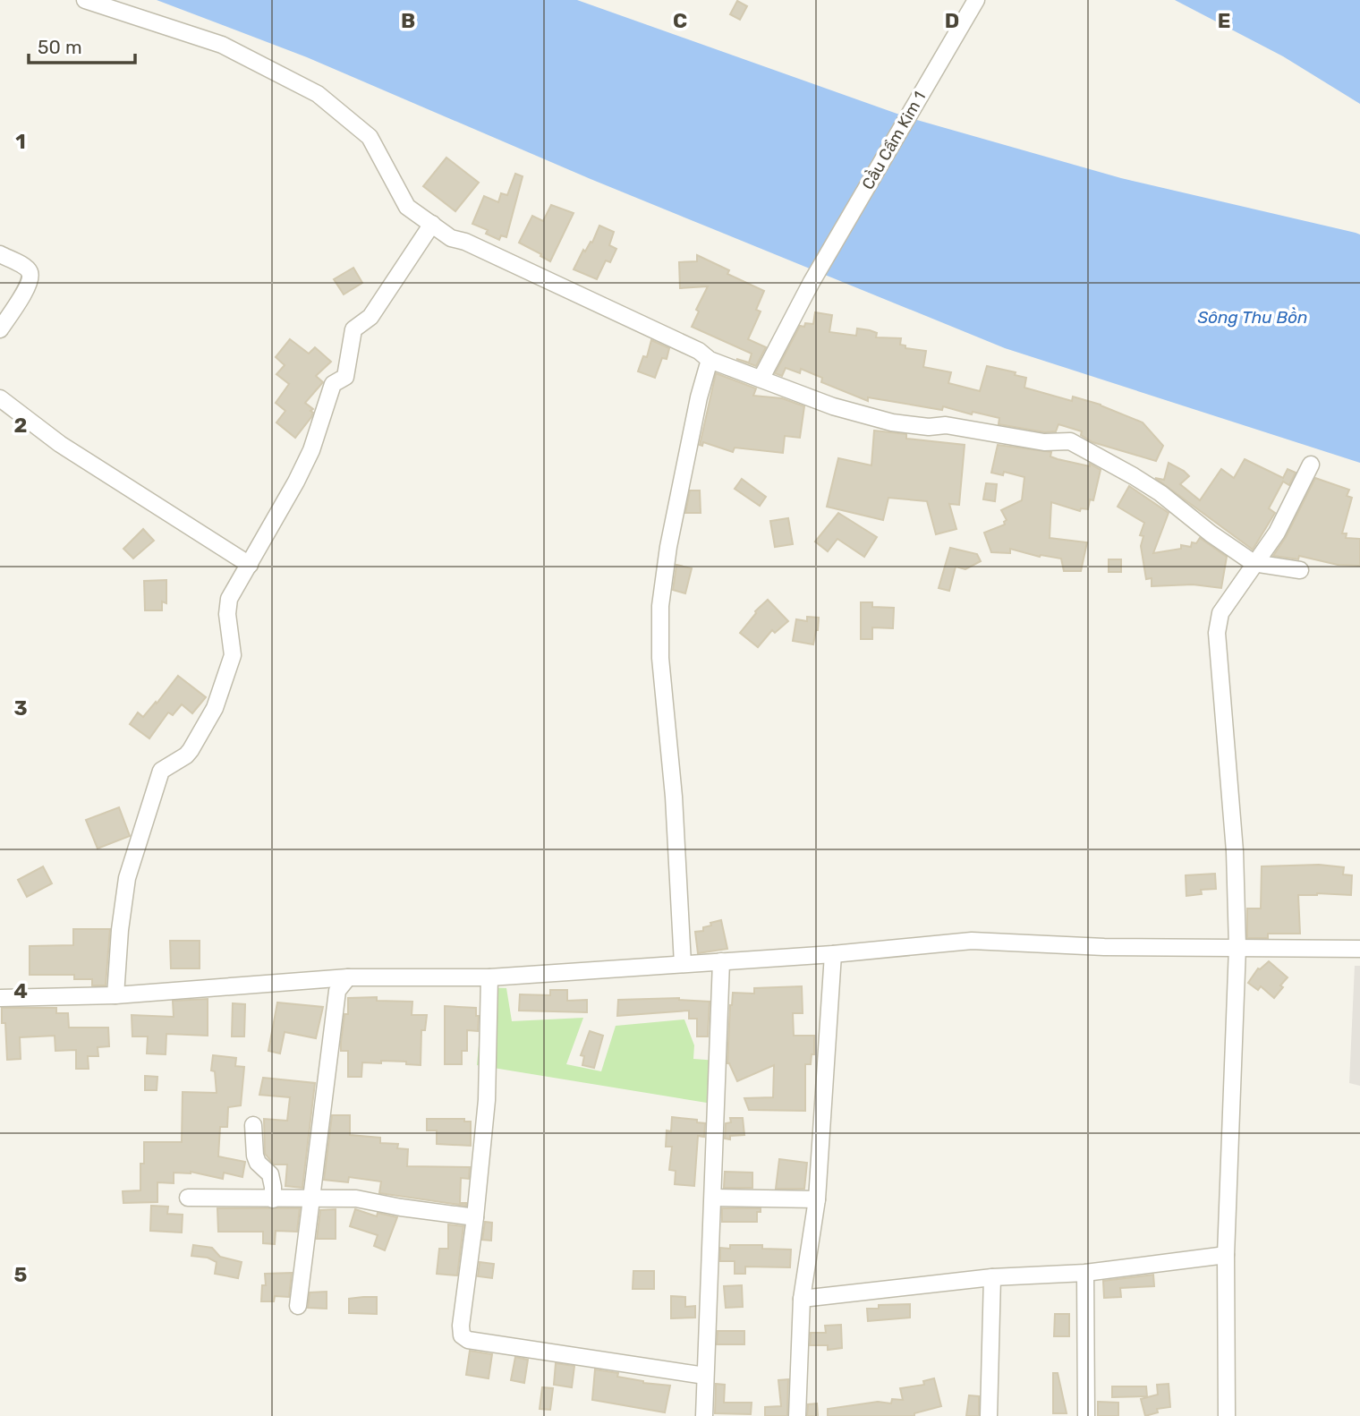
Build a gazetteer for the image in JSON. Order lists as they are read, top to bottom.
{
  "streets": {
    "street": ["Cầu Cẩm Kim 1"]
  },
  "water": ["Sông Thu Bồn"],
  "scale_bar": "50 m",
  "grid": {
    "columns": [
      "B",
      "C",
      "D",
      "E"
    ],
    "rows": [
      "1",
      "2",
      "3",
      "4",
      "5"
    ]
  }
}
